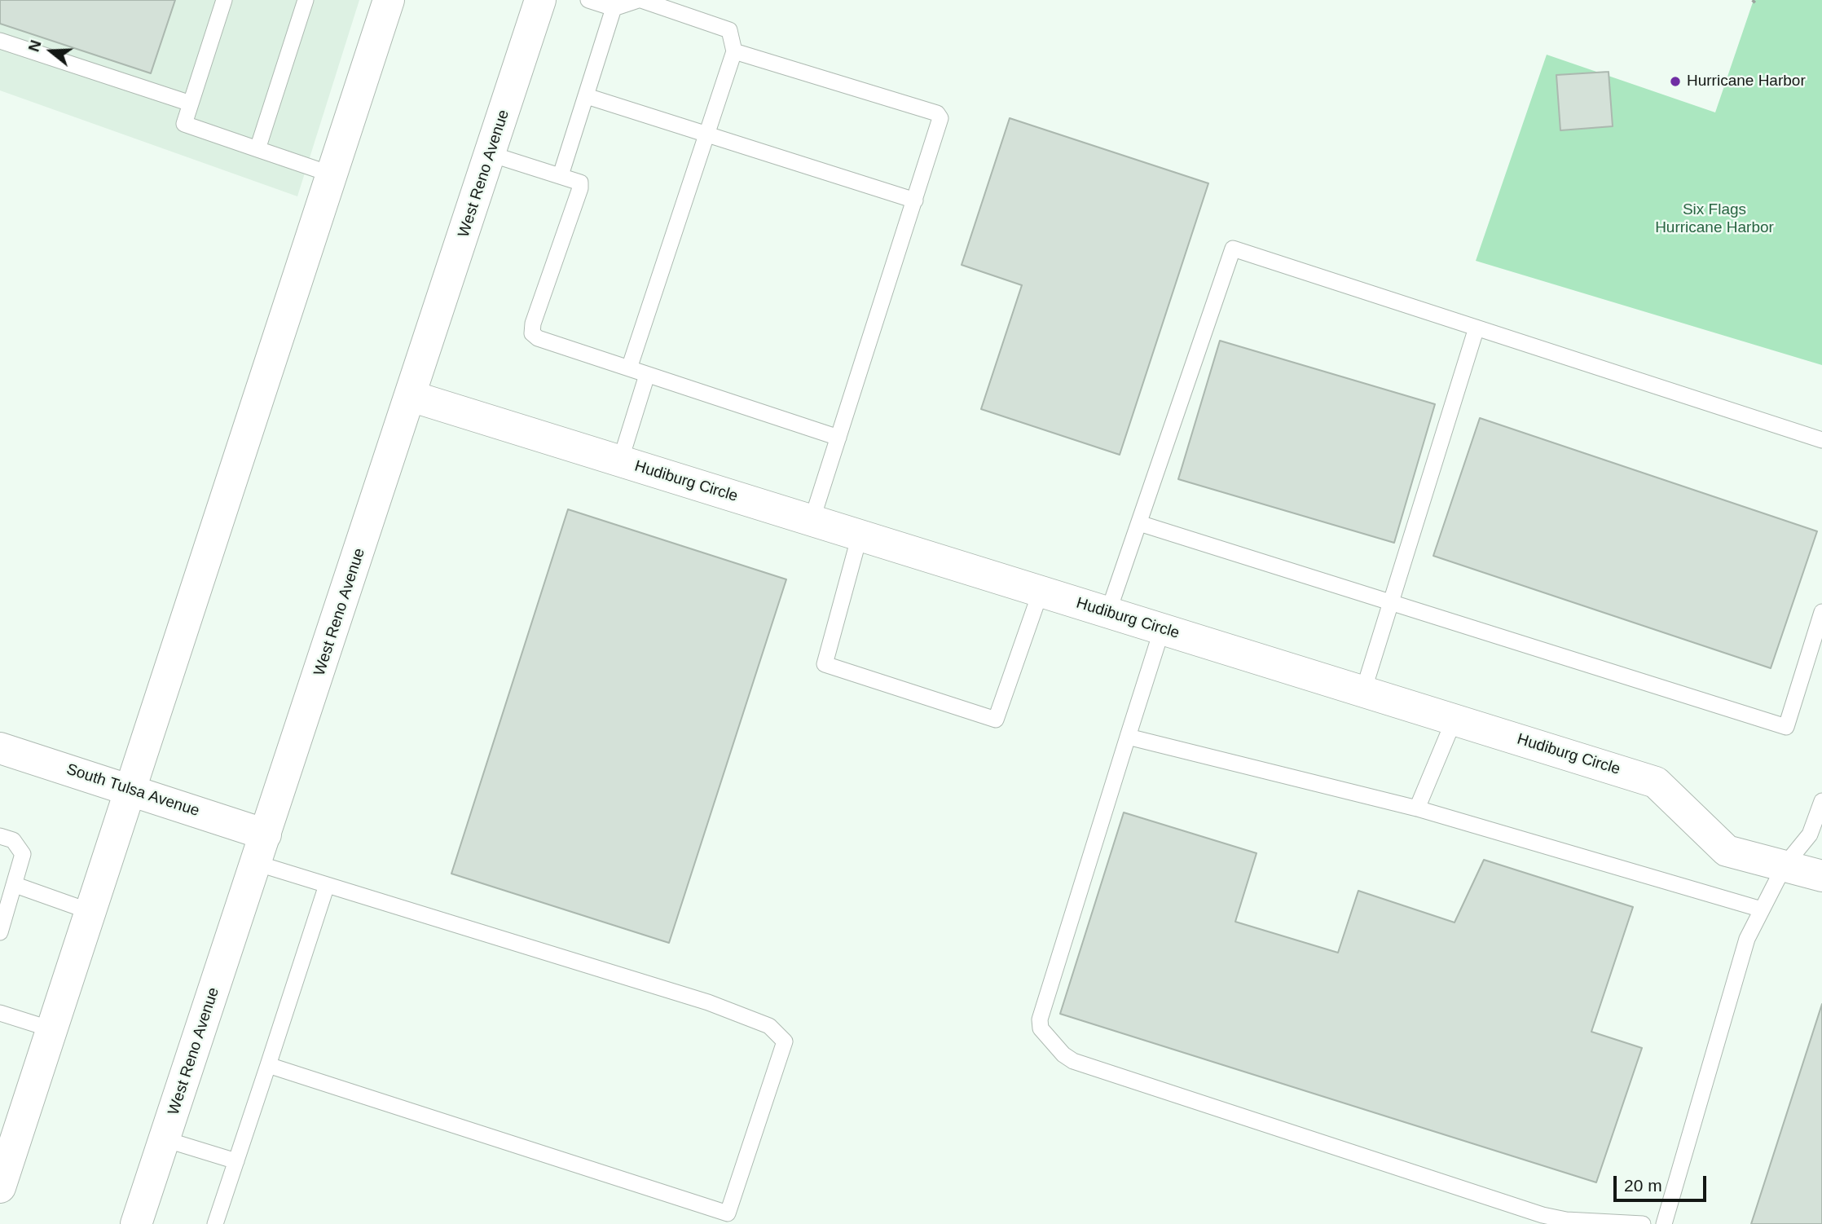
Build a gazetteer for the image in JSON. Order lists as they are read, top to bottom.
{
  "streets": {
    "main road": ["West Reno Avenue", "Hudiburg Circle", "South Tulsa Avenue"]
  },
  "crossings": [
    ["West Reno Avenue", "Hudiburg Circle"],
    ["West Reno Avenue", "South Tulsa Avenue"]
  ],
  "parks": ["Six Flags Hurricane Harbor"],
  "places": ["Hurricane Harbor"],
  "scale_bar": "20 m",
  "north": "left"
}
